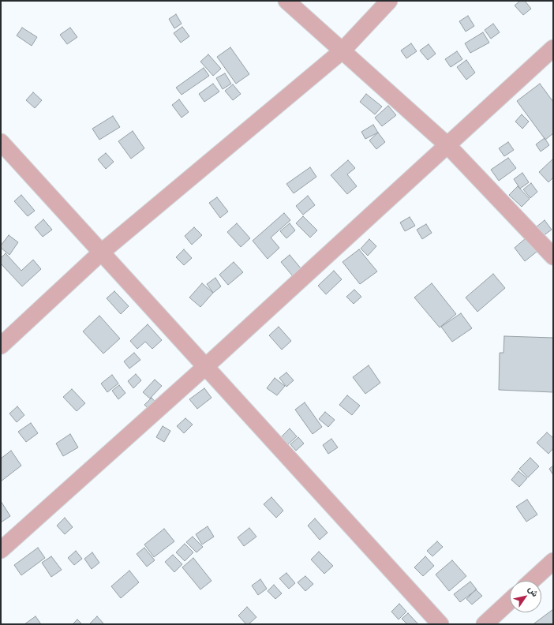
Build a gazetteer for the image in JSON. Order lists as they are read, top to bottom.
{
  "north": "top right"
}
